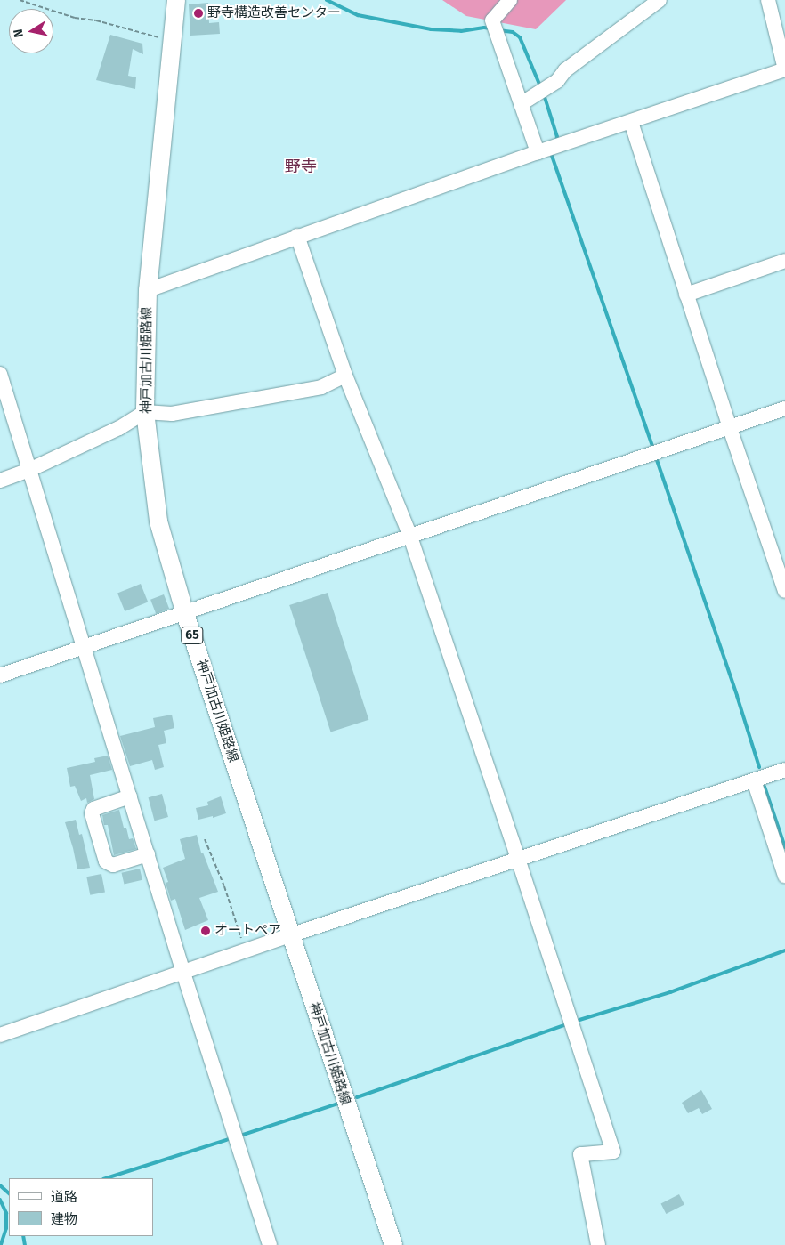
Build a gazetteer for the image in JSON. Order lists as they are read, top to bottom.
{
  "streets": {
    "main road": ["神戸加古川姫路線", "65"]
  },
  "districts": ["野寺"],
  "places": ["野寺構造改善センター", "オートペア"],
  "legend": ["道路", "建物"],
  "north": "left"
}
